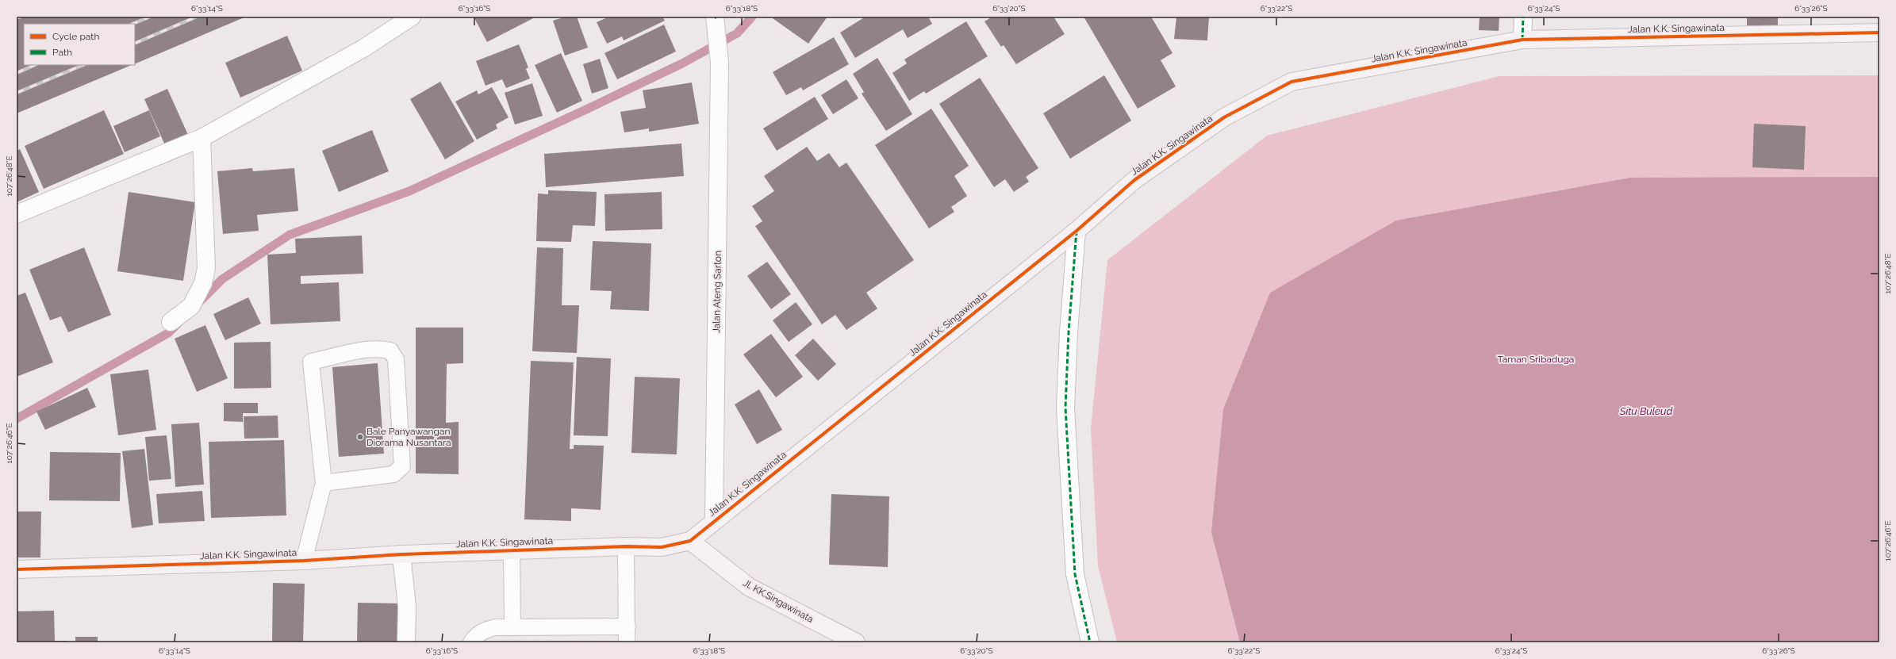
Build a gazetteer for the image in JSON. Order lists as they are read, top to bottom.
{
  "streets": {
    "street": ["Jalan K.K. Singawinata", "Jalan Ateng Sarton", "Jl. KK.Singawinata"]
  },
  "crossings": [
    ["Jalan K.K. Singawinata", "Jalan Ateng Sarton"],
    ["Jalan K.K. Singawinata", "Jl. KK.Singawinata"]
  ],
  "water": ["Situ Buleud"],
  "parks": ["Taman Sribaduga"],
  "places": ["Bale Panyawangan Diorama Nusantara"],
  "legend": ["Cycle path", "Path"],
  "coordinates": [
    "6°33'14\"S",
    "6°33'16\"S",
    "6°33'18\"S",
    "6°33'20\"S",
    "6°33'22\"S",
    "6°33'24\"S",
    "6°33'26\"S",
    "107°26'48\"E",
    "107°26'46\"E"
  ]
}
